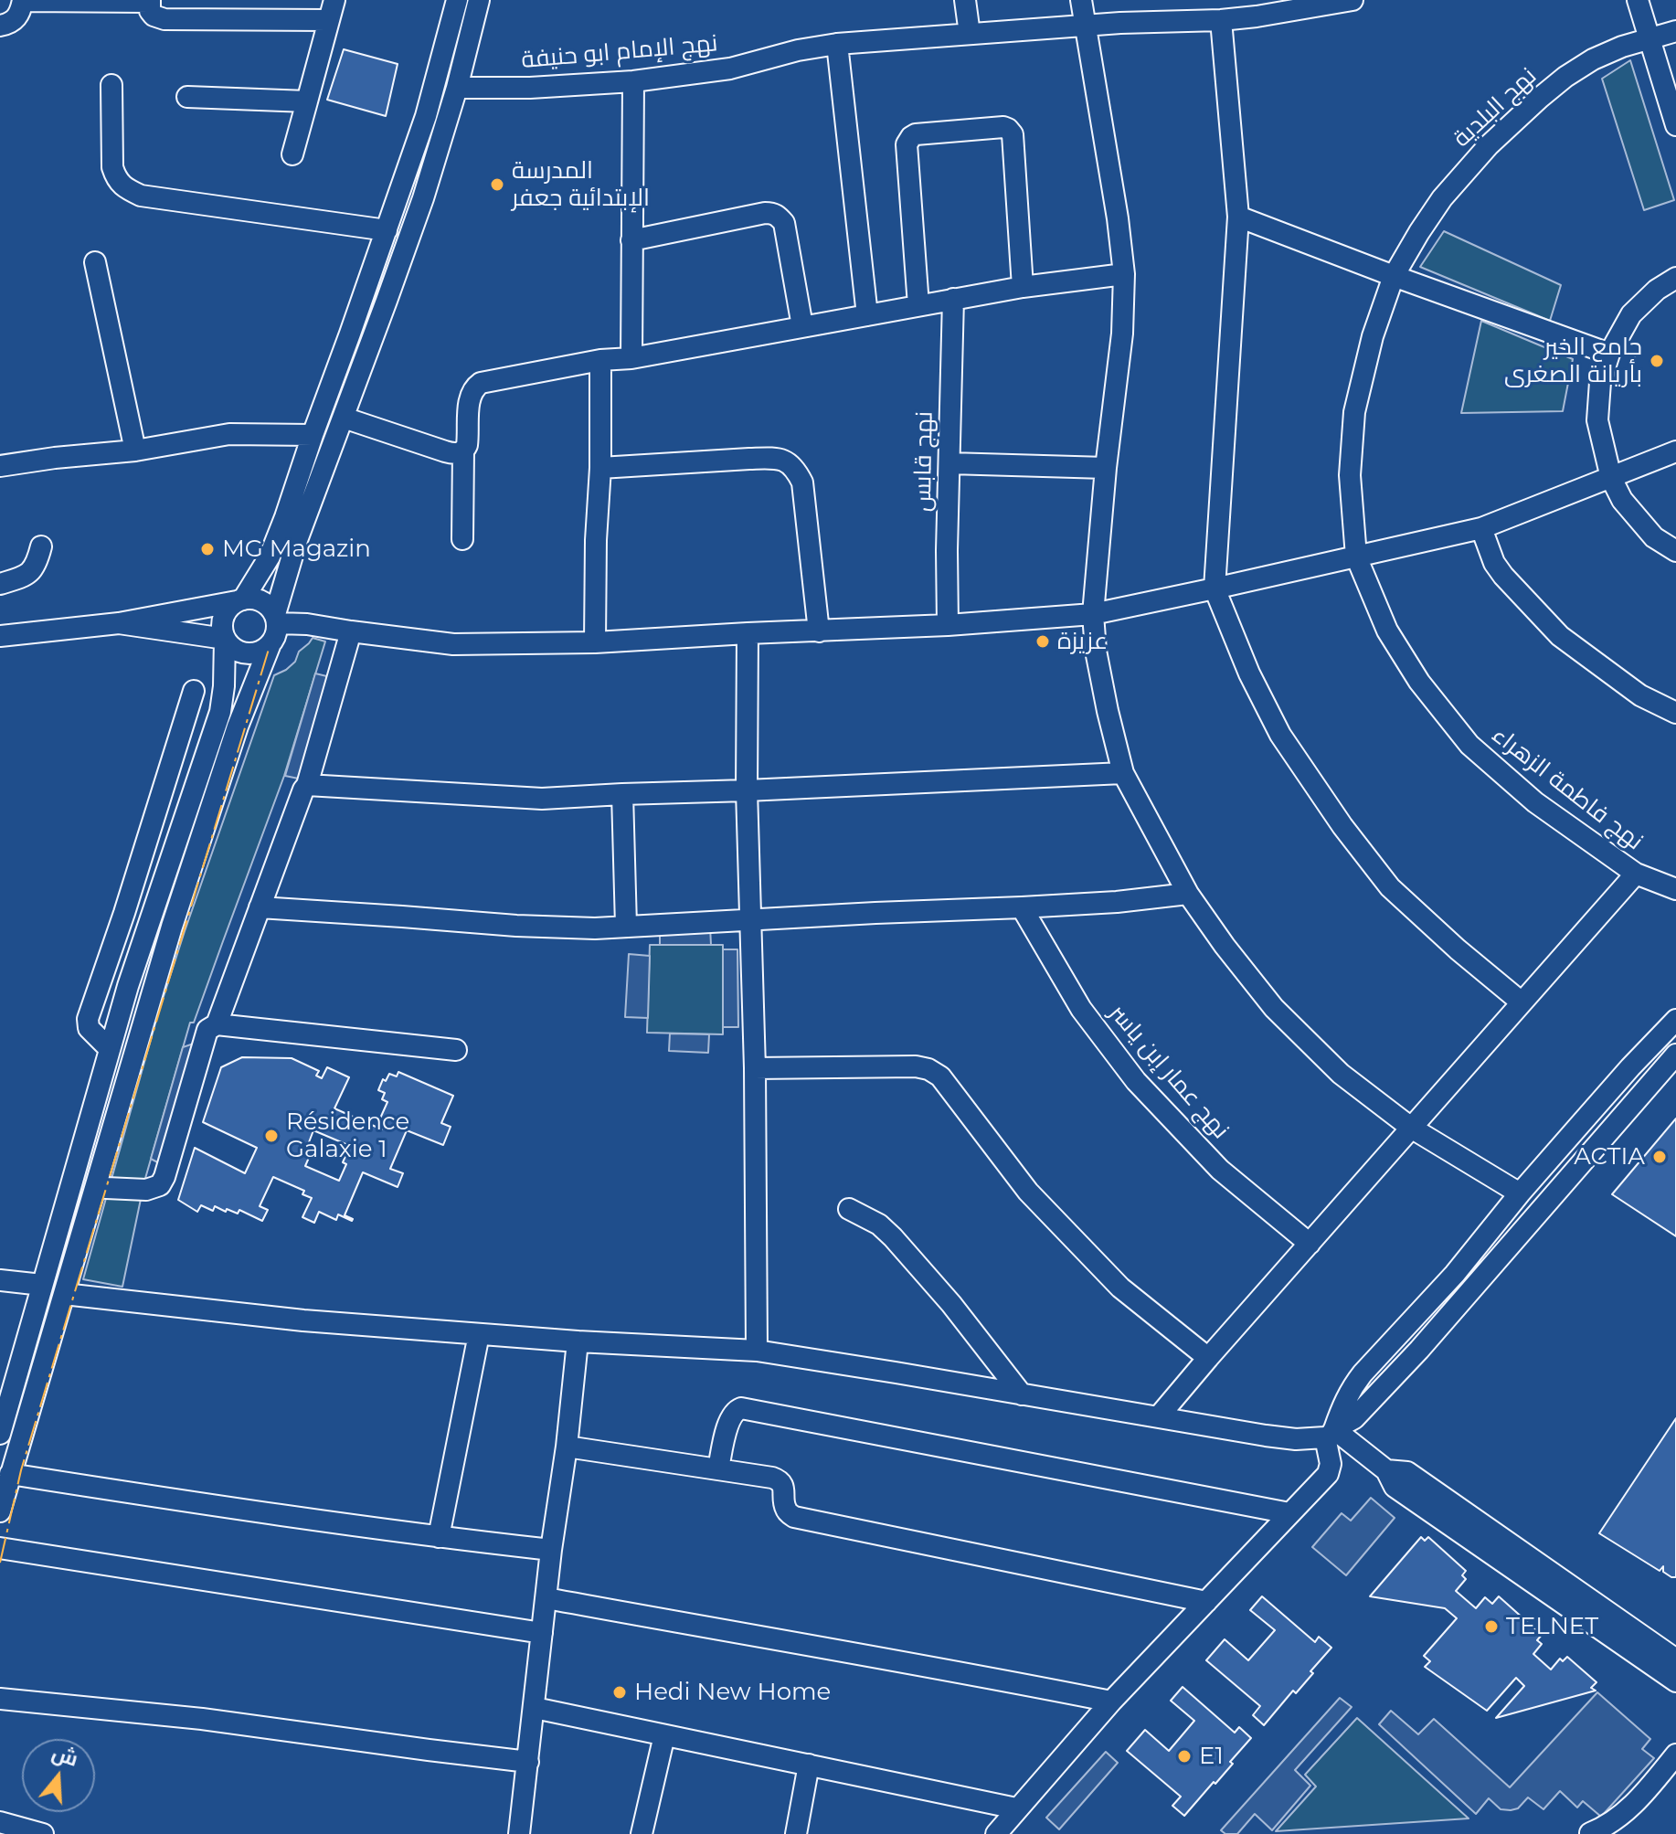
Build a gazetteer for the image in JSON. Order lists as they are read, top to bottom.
{
  "streets": {
    "street": [
      "نهج الإمام ابو حنيفة",
      "نهج البلدية",
      "نهج قابس",
      "نهج فاطمة الزهراء",
      "نهج عمار إبن ياسر"
    ]
  },
  "crossings": [
    ["نهج البلدية", "نهج فاطمة الزهراء"]
  ],
  "places": [
    "المدرسة الإبتدائية جعفر",
    "جامع الخير بأريانة الصغرى",
    "MG Magazin",
    "عزيزة",
    "Résidence Galaxie 1",
    "ACTIA",
    "TELNET",
    "Hedi New Home",
    "E1"
  ],
  "north": "top"
}
